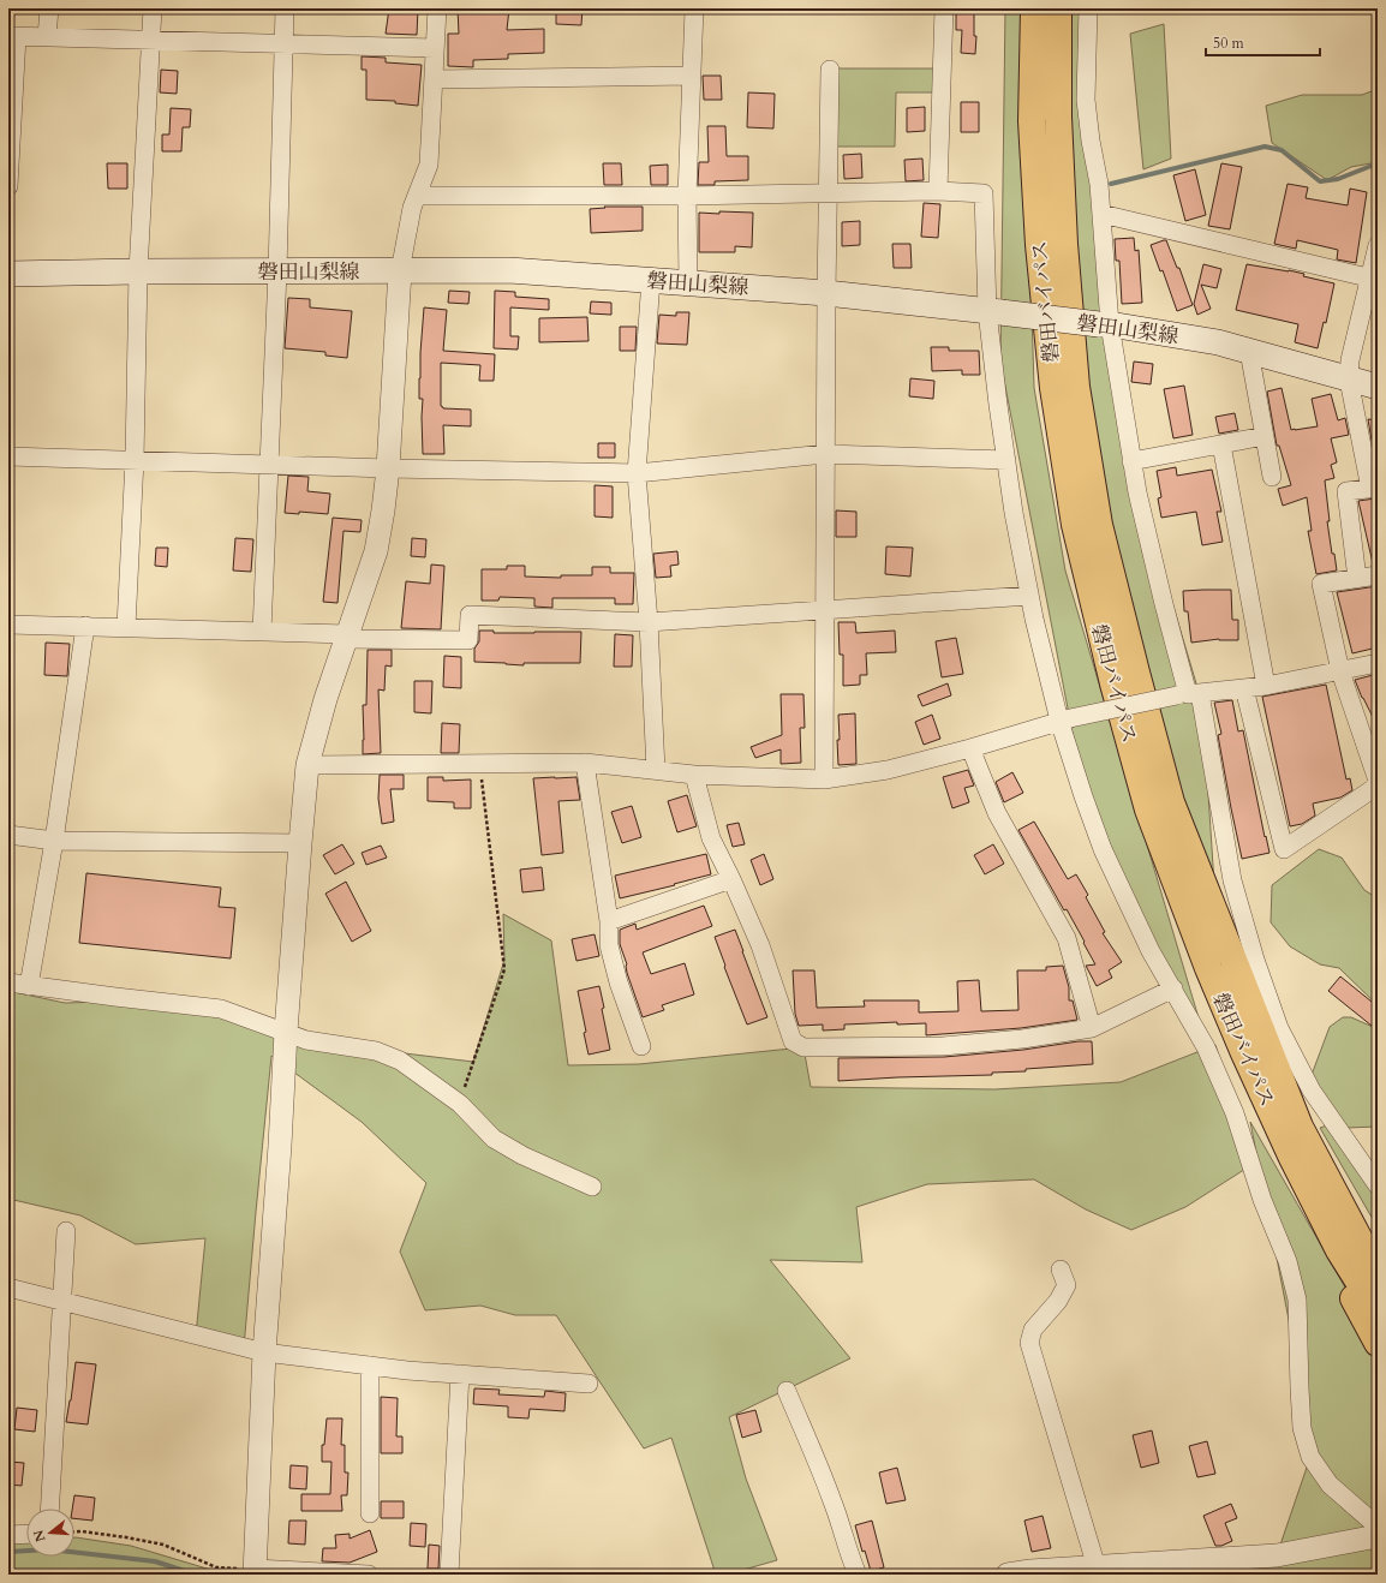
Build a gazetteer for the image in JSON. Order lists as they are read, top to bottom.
{
  "streets": {
    "highway": ["磐田バイパス"],
    "main road": ["磐田山梨線"]
  },
  "scale_bar": "50 m",
  "north": "left"
}
